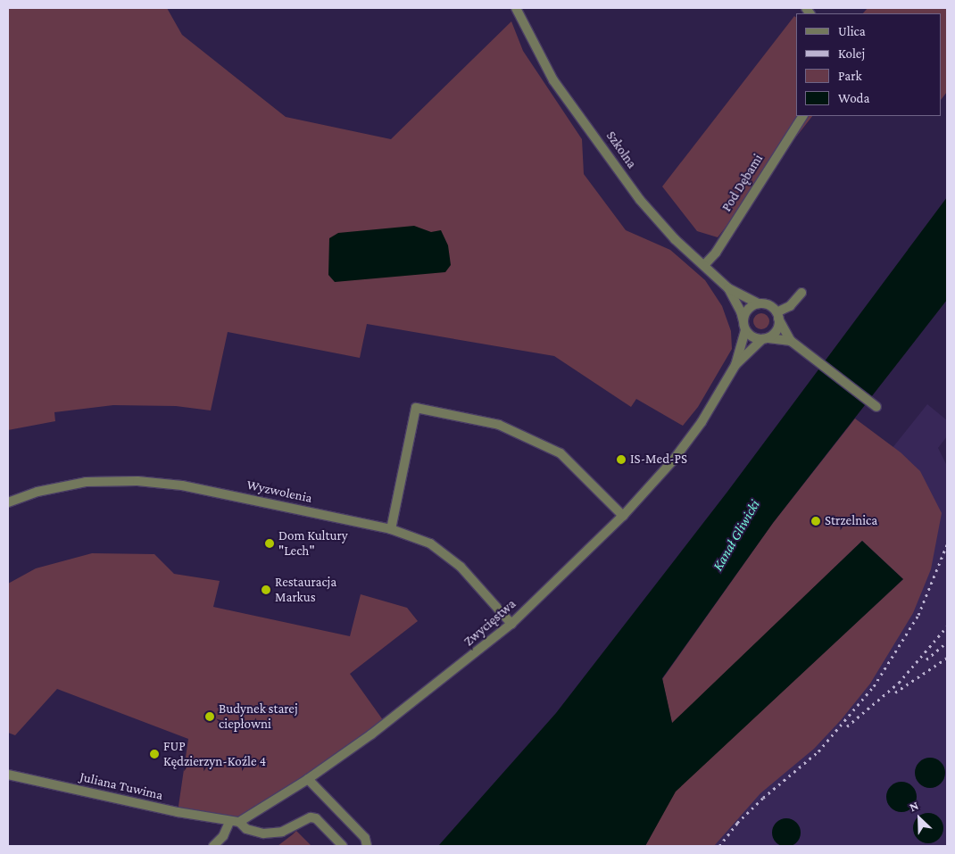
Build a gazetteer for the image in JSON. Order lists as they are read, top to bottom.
{
  "streets": {
    "street": [
      "Szkolna",
      "Pod Dębami",
      "Wyzwolenia",
      "Zwycięstwa",
      "Juliana Tuwima"
    ]
  },
  "crossings": [
    ["Szkolna", "Pod Dębami"],
    ["Szkolna", "Zwycięstwa"],
    ["Wyzwolenia", "Zwycięstwa"]
  ],
  "water": ["Kanał Gliwicki"],
  "places": [
    "IS-Med-PS",
    "Strzelnica",
    "Dom Kultury \"Lech\"",
    "Restauracja Markus",
    "Budynek starej ciepłowni",
    "FUP Kędzierzyn-Koźle 4"
  ],
  "legend": [
    "Ulica",
    "Kolej",
    "Park",
    "Woda"
  ],
  "north": "top left"
}
